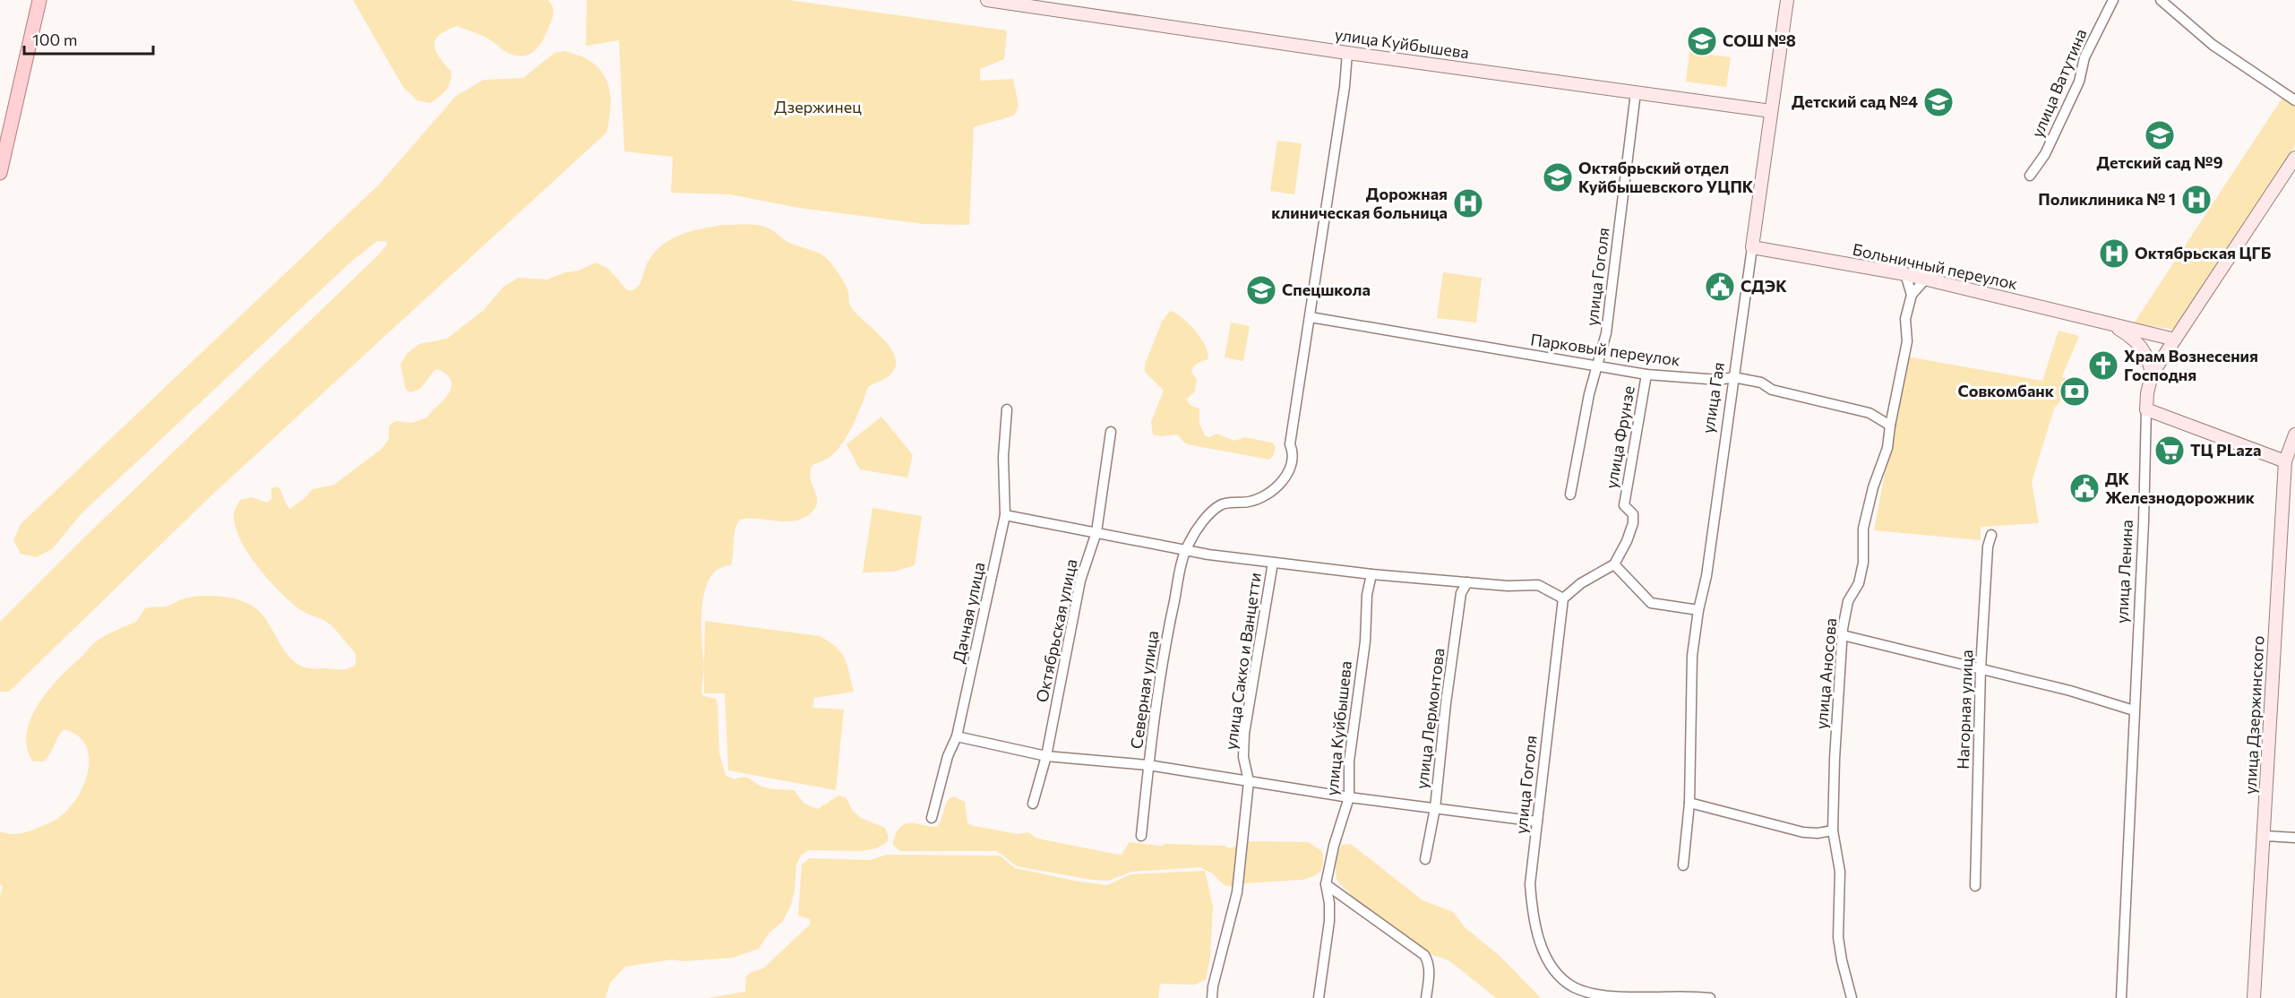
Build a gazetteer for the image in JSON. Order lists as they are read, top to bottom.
{
  "streets": {
    "main road": [
      "улица Куйбышева",
      "Больничный переулок",
      "улица Гая",
      "улица Ленина",
      "улица Дзержинского"
    ],
    "street": [
      "улица Ватутина",
      "улица Гоголя",
      "Парковый переулок",
      "улица Фрунзе",
      "Дачная улица",
      "Октябрьская улица",
      "улица Сакко и Ванцетти",
      "улица Аносова",
      "Северная улица",
      "Нагорная улица",
      "улица Лермонтова"
    ]
  },
  "crossings": [
    ["улица Куйбышева", "улица Гоголя"],
    ["улица Куйбышева", "улица Гая"],
    ["Больничный переулок", "улица Гая"],
    ["Больничный переулок", "улица Ленина"],
    ["Больничный переулок", "улица Аносова"],
    ["улица Гоголя", "Парковый переулок"],
    ["Парковый переулок", "улица Гая"],
    ["Парковый переулок", "улица Фрунзе"],
    ["Парковый переулок", "улица Аносова"]
  ],
  "parks": ["Дзержинец"],
  "places": {
    "school or university": [
      "СОШ №8",
      "Детский сад №4",
      "Детский сад №9",
      "Октябрьский отдел Куйбышевского УЦПК",
      "Спецшкола"
    ],
    "hospital": ["Поликлиника № 1", "Дорожная клиническая больница", "Октябрьская ЦГБ"],
    "public building": ["СДЭК", "ДК Железнодорожник"],
    "church": ["Храм Вознесения Господня"],
    "bank": ["Совкомбанк"],
    "supermarket": ["ТЦ PLaza"]
  },
  "scale_bar": "100 m"
}
